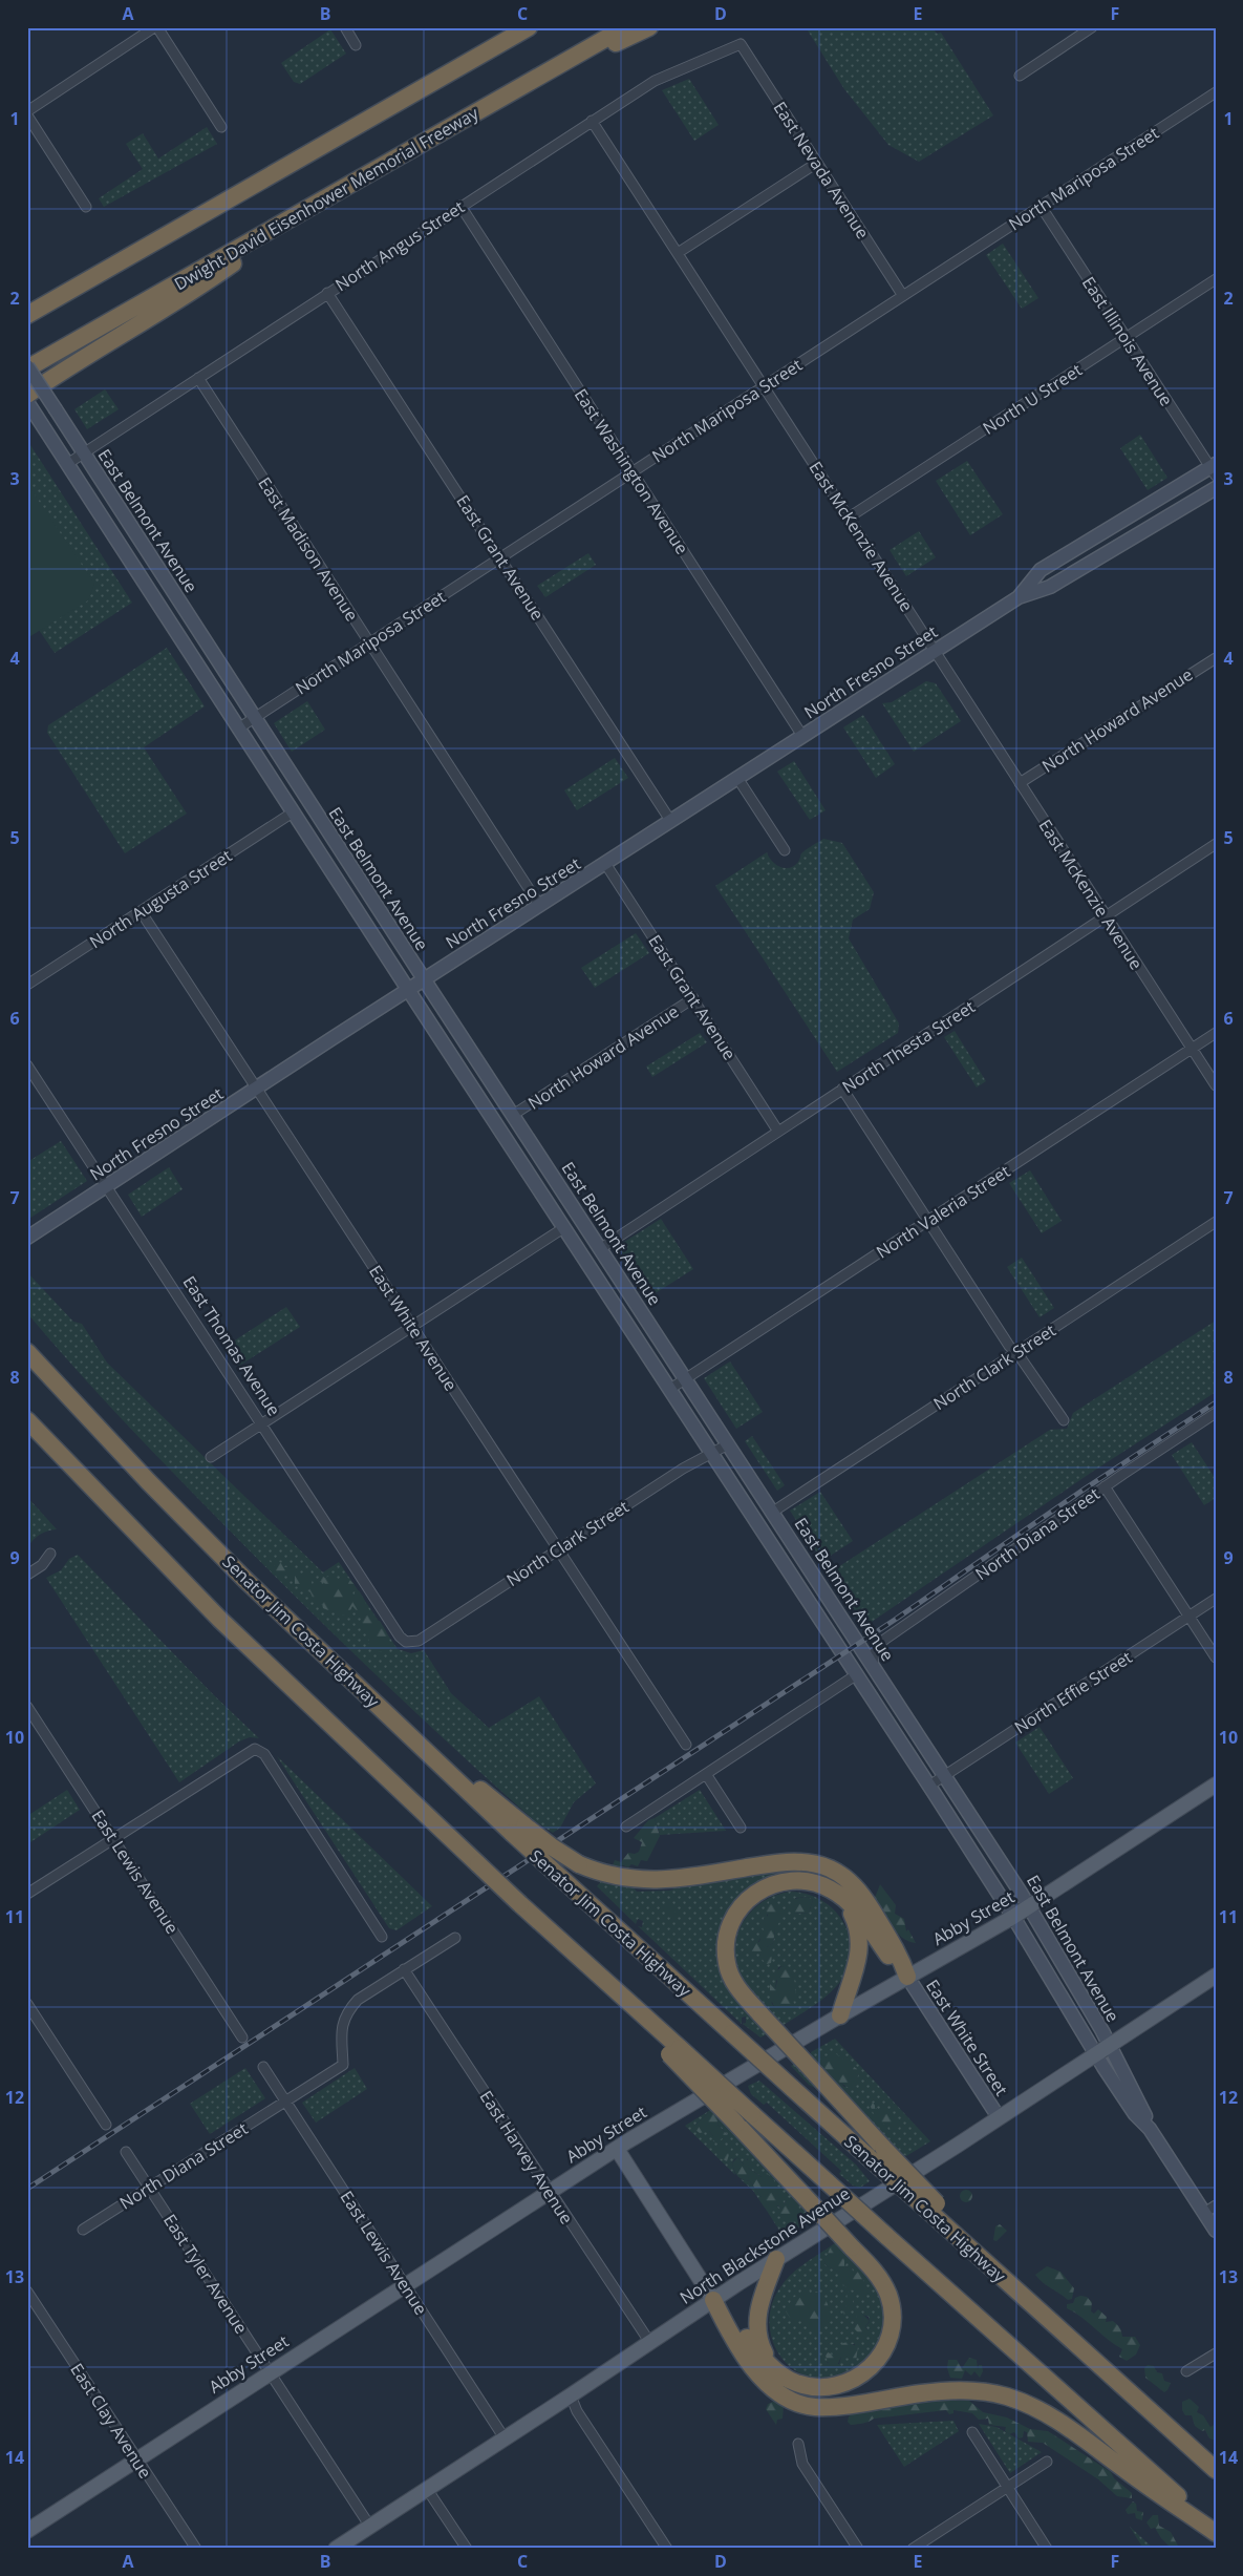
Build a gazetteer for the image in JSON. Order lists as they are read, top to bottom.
{
  "streets": {
    "highway": ["Dwight David Eisenhower Memorial Freeway", "Senator Jim Costa Highway"],
    "main road": [
      "East Belmont Avenue",
      "North Fresno Street",
      "Abby Street",
      "East White Street",
      "North Blackstone Avenue"
    ],
    "street": [
      "East Nevada Avenue",
      "North Mariposa Street",
      "North Angus Street",
      "East Illinois Avenue",
      "North U Street",
      "East Washington Avenue",
      "East McKenzie Avenue",
      "East Madison Avenue",
      "East Grant Avenue",
      "North Howard Avenue",
      "North Augusta Street",
      "North Thesta Street",
      "North Valeria Street",
      "East White Avenue",
      "East Thomas Avenue",
      "North Clark Street",
      "North Diana Street",
      "North Effie Street",
      "East Lewis Avenue",
      "East Harvey Avenue",
      "East Tyler Avenue",
      "East Clay Avenue"
    ]
  },
  "crossings": [
    ["East Nevada Avenue", "North Mariposa Street"],
    ["East Nevada Avenue", "North Angus Street"],
    ["North Mariposa Street", "East Illinois Avenue"],
    ["North Mariposa Street", "East Washington Avenue"],
    ["North Mariposa Street", "East Belmont Avenue"],
    ["North Mariposa Street", "East McKenzie Avenue"],
    ["North Mariposa Street", "East Madison Avenue"],
    ["North Mariposa Street", "East Grant Avenue"],
    ["Dwight David Eisenhower Memorial Freeway", "East Belmont Avenue"],
    ["North Angus Street", "East Washington Avenue"],
    ["North Angus Street", "East Belmont Avenue"],
    ["North Angus Street", "East McKenzie Avenue"],
    ["North Angus Street", "East Madison Avenue"],
    ["North Angus Street", "East Grant Avenue"],
    ["East Illinois Avenue", "North U Street"],
    ["East Illinois Avenue", "North Fresno Street"],
    ["North U Street", "East McKenzie Avenue"],
    ["East Washington Avenue", "North Fresno Street"],
    ["East Belmont Avenue", "North Fresno Street"],
    ["East Belmont Avenue", "North Howard Avenue"],
    ["East Belmont Avenue", "North Augusta Street"],
    ["East Belmont Avenue", "North Thesta Street"],
    ["East Belmont Avenue", "North Valeria Street"],
    ["East Belmont Avenue", "North Clark Street"],
    ["East Belmont Avenue", "North Diana Street"],
    ["East Belmont Avenue", "North Effie Street"],
    ["East Belmont Avenue", "Abby Street"],
    ["East Belmont Avenue", "North Blackstone Avenue"],
    ["East McKenzie Avenue", "North Fresno Street"],
    ["East McKenzie Avenue", "North Howard Avenue"],
    ["East McKenzie Avenue", "North Thesta Street"],
    ["East McKenzie Avenue", "North Valeria Street"],
    ["East Madison Avenue", "North Fresno Street"],
    ["East Grant Avenue", "North Fresno Street"],
    ["East Grant Avenue", "North Howard Avenue"],
    ["East Grant Avenue", "North Thesta Street"],
    ["North Fresno Street", "East White Avenue"],
    ["North Fresno Street", "East Thomas Avenue"],
    ["North Augusta Street", "East White Avenue"],
    ["East White Avenue", "North Clark Street"],
    ["East Thomas Avenue", "North Clark Street"],
    ["North Diana Street", "East Lewis Avenue"],
    ["North Diana Street", "East Harvey Avenue"],
    ["North Diana Street", "East Tyler Avenue"],
    ["East Lewis Avenue", "Abby Street"],
    ["East Lewis Avenue", "North Blackstone Avenue"],
    ["Abby Street", "East White Street"],
    ["Abby Street", "East Harvey Avenue"],
    ["Abby Street", "East Tyler Avenue"],
    ["Abby Street", "East Clay Avenue"],
    ["East White Street", "North Blackstone Avenue"],
    ["East Harvey Avenue", "North Blackstone Avenue"],
    ["North Blackstone Avenue", "East Tyler Avenue"]
  ],
  "grid": {
    "columns": [
      "A",
      "B",
      "C",
      "D",
      "E",
      "F"
    ],
    "rows": [
      "1",
      "2",
      "3",
      "4",
      "5",
      "6",
      "7",
      "8",
      "9",
      "10",
      "11",
      "12",
      "13",
      "14"
    ]
  }
}
